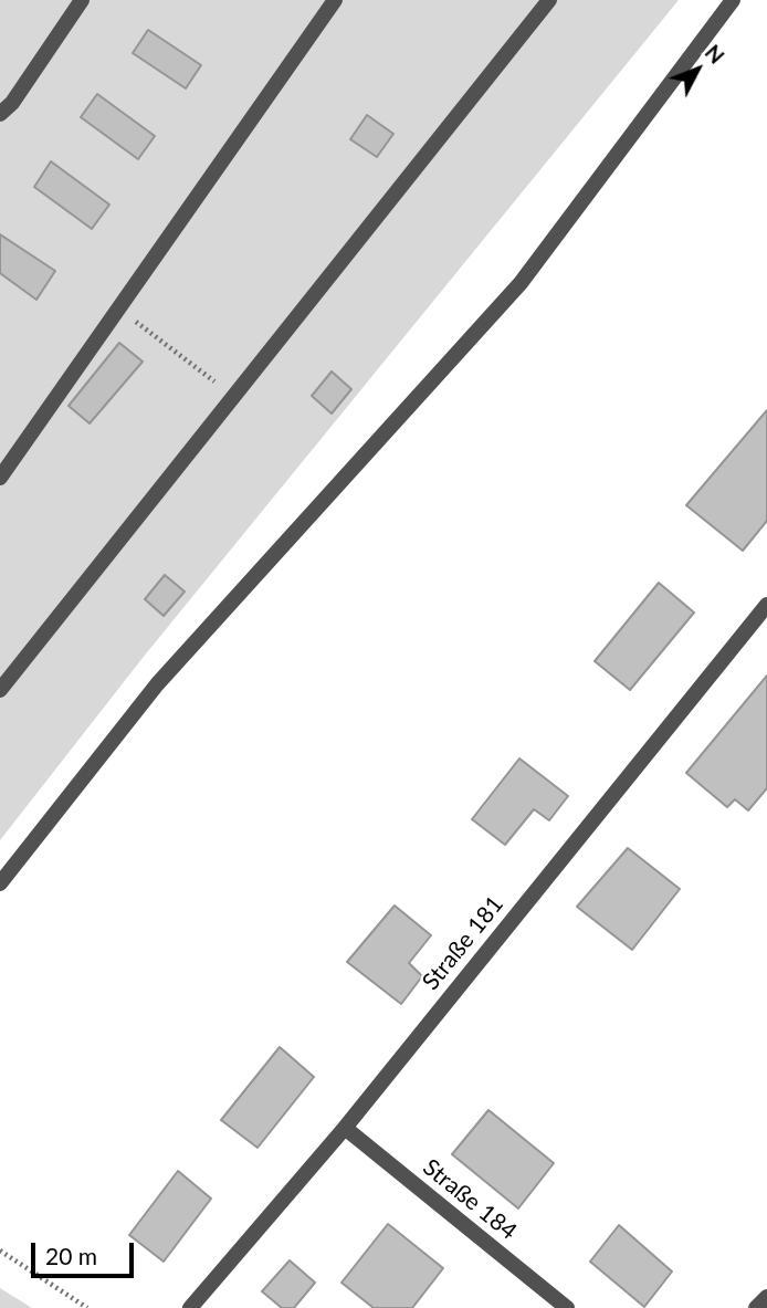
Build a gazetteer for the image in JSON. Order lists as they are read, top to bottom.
{
  "streets": {
    "street": ["Straße 181", "Straße 184"]
  },
  "crossings": [
    ["Straße 181", "Straße 184"]
  ],
  "scale_bar": "20 m",
  "north": "top right"
}
